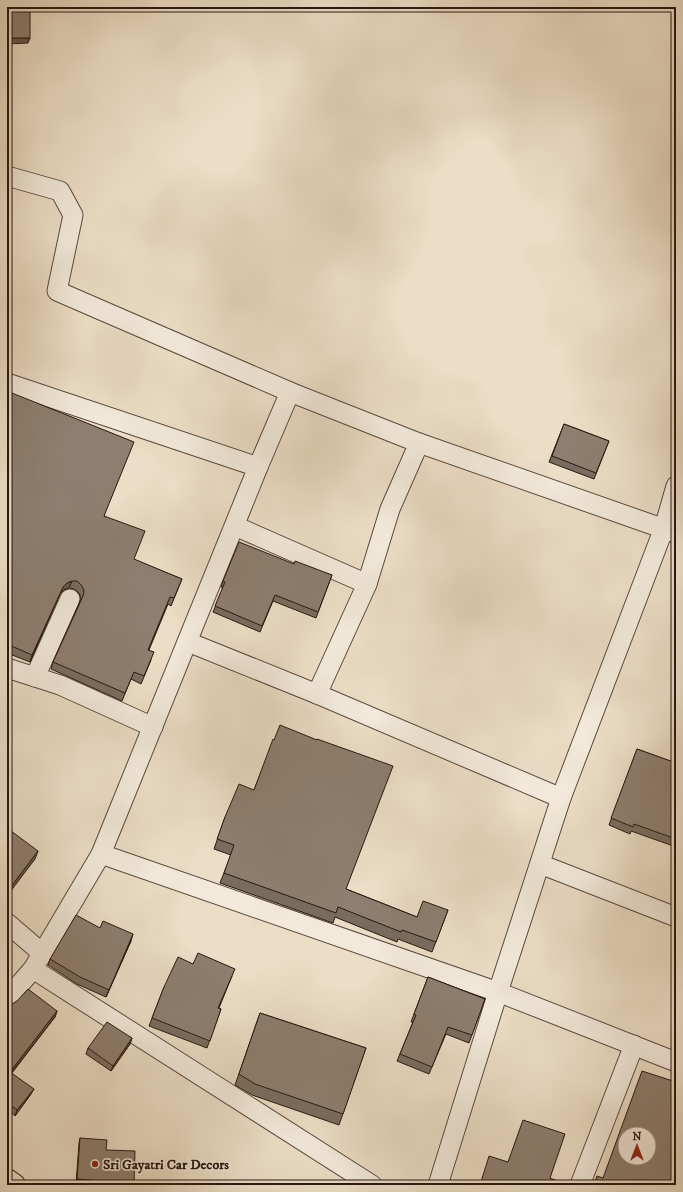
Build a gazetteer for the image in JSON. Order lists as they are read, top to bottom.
{
  "places": ["Sri Gayatri Car Decors"],
  "north": "top"
}
